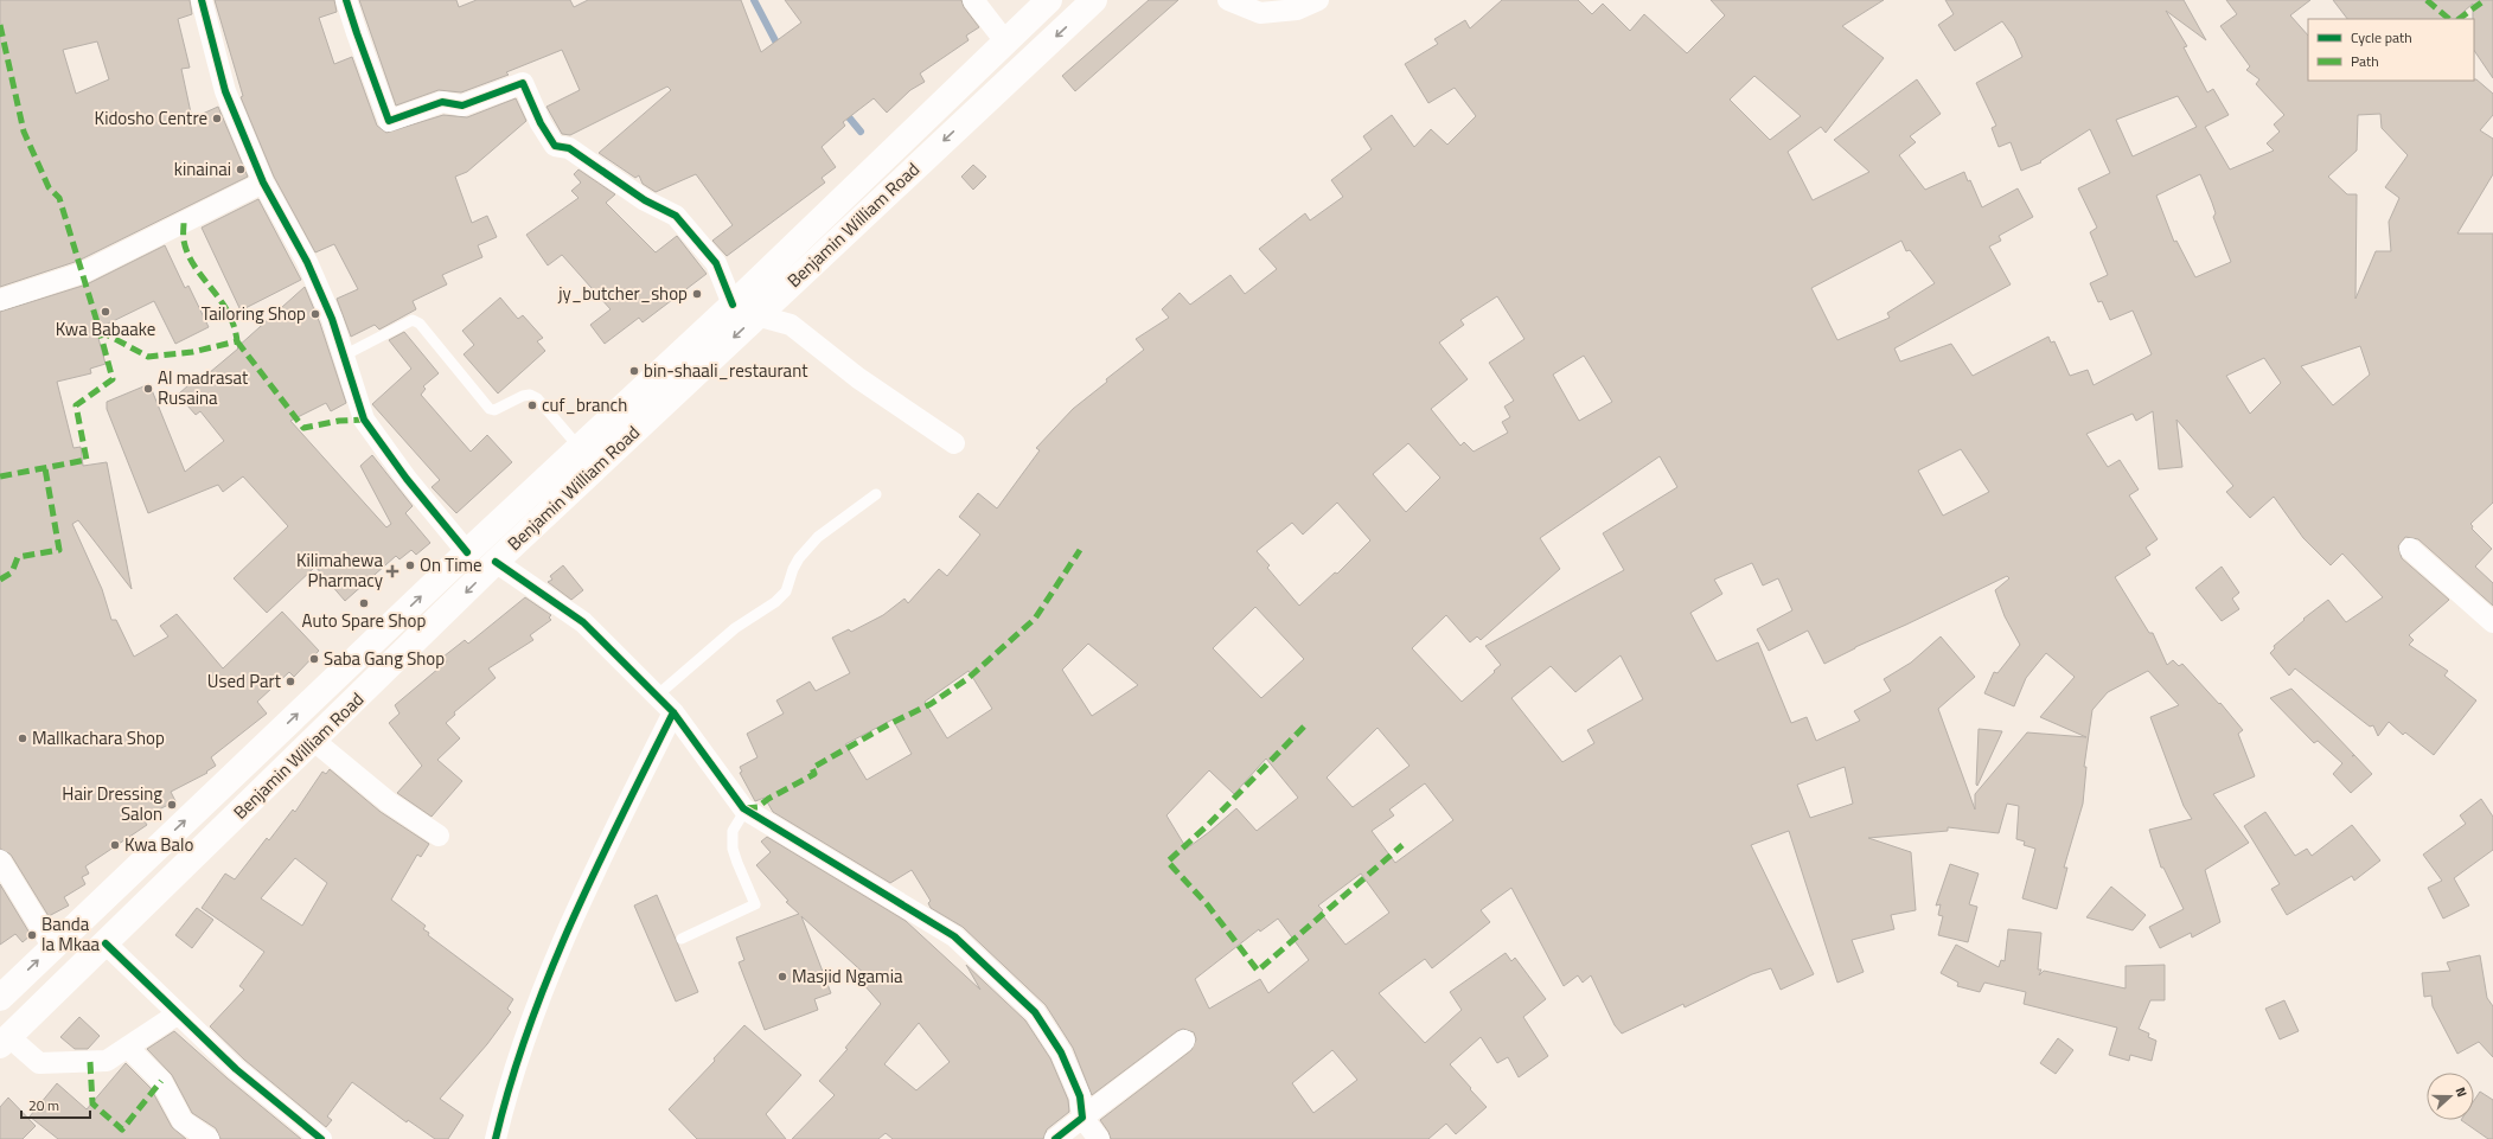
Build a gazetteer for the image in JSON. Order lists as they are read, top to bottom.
{
  "streets": {
    "main road": ["Benjamin William Road"]
  },
  "places": {
    "other": [
      "Kidosho Centre",
      "kinainai",
      "jy_butcher_shop",
      "Kwa Babaake",
      "Tailoring Shop",
      "bin-shaali_restaurant",
      "Al madrasat Rusaina",
      "cuf_branch",
      "On Time",
      "Auto Spare Shop",
      "Saba Gang Shop",
      "Used Part",
      "Mallkachara Shop",
      "Hair Dressing Salon",
      "Kwa Balo",
      "Banda la Mkaa",
      "Masjid Ngamia"
    ],
    "health": ["Kilimahewa Pharmacy"]
  },
  "legend": ["Cycle path", "Path"],
  "scale_bar": "20 m",
  "north": "right"
}
